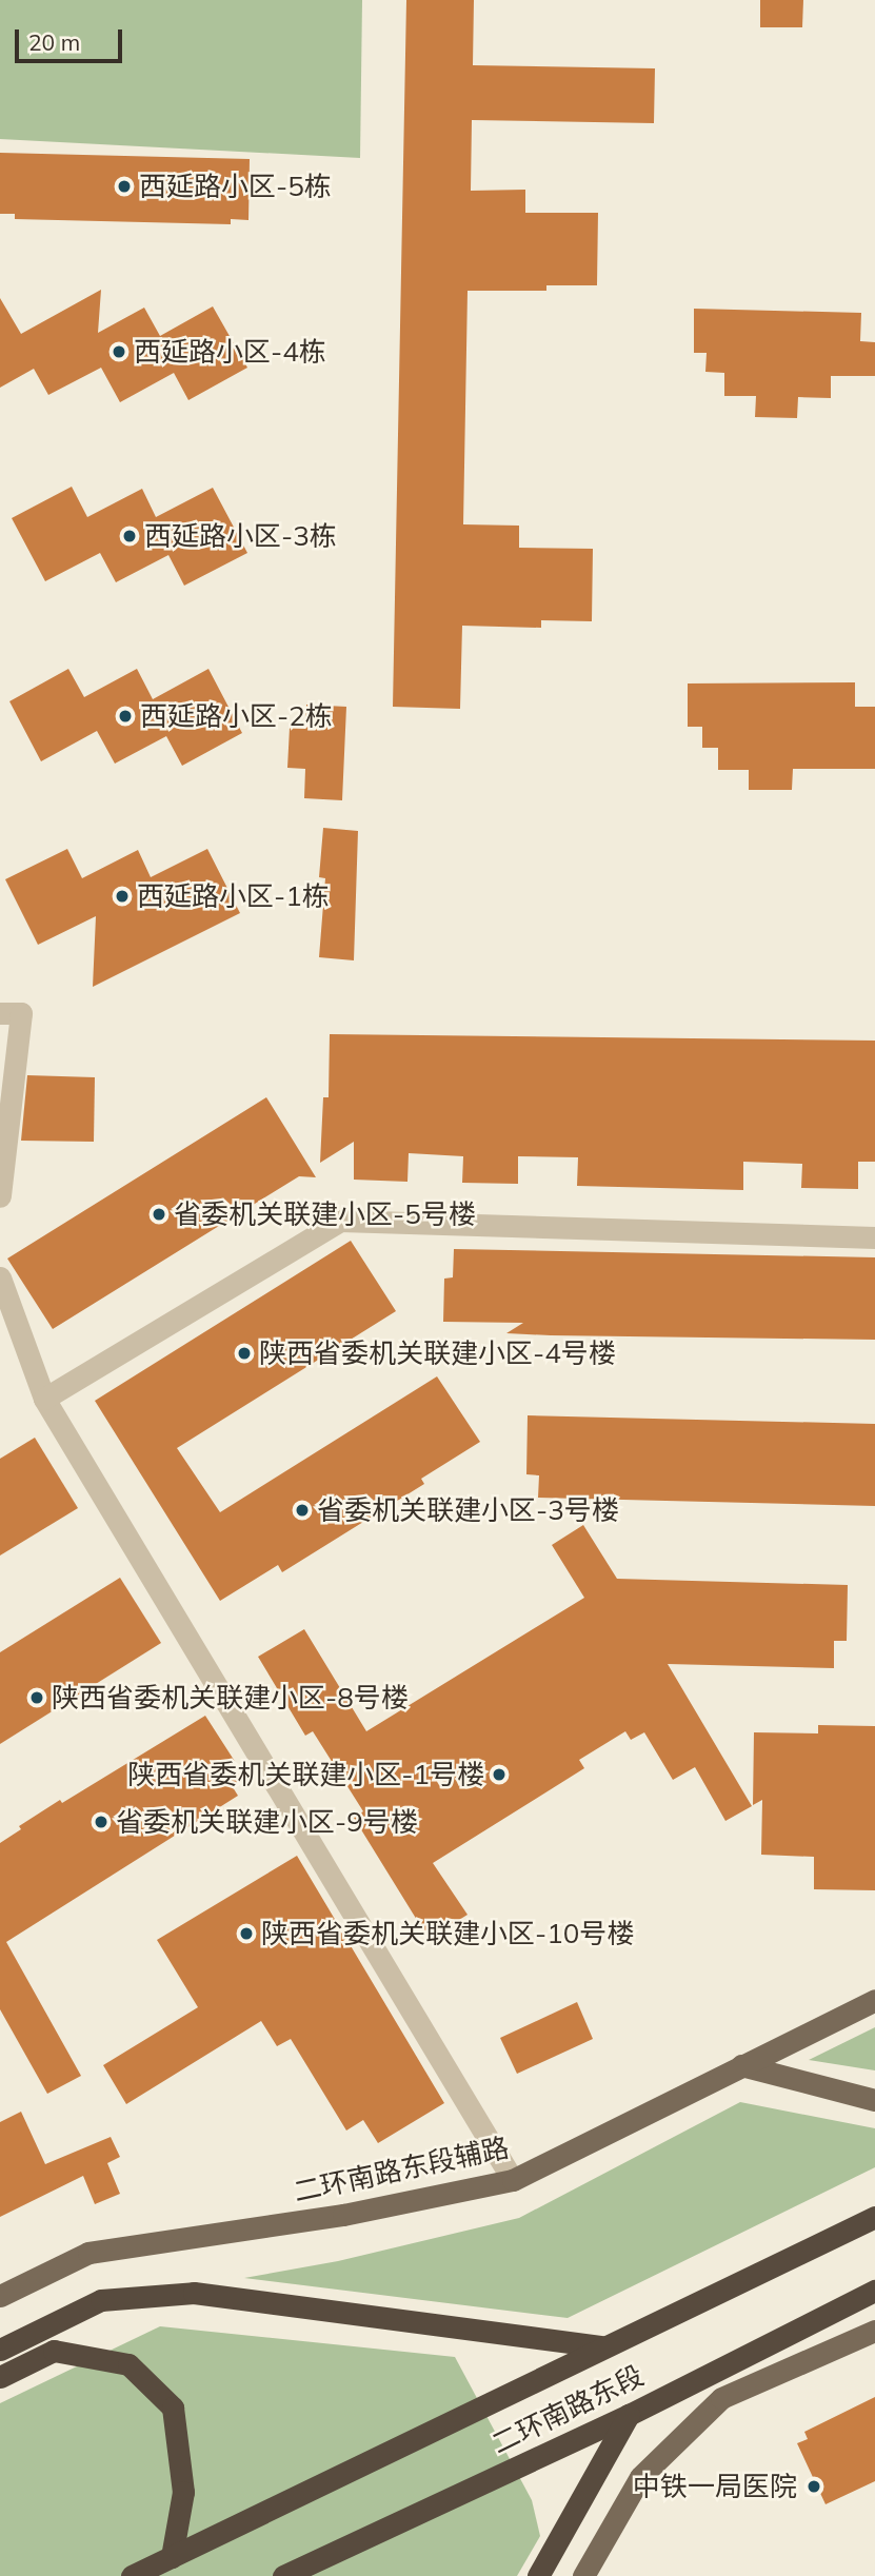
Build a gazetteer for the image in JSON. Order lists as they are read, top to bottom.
{
  "streets": {
    "highway": ["二环南路东段"],
    "main road": ["二环南路东段辅路"]
  },
  "places": [
    "西延路小区-5栋",
    "西延路小区-4栋",
    "西延路小区-3栋",
    "西延路小区-2栋",
    "西延路小区-1栋",
    "省委机关联建小区-5号楼",
    "陕西省委机关联建小区-4号楼",
    "省委机关联建小区-3号楼",
    "陕西省委机关联建小区-8号楼",
    "陕西省委机关联建小区-1号楼",
    "省委机关联建小区-9号楼",
    "陕西省委机关联建小区-10号楼",
    "中铁一局医院"
  ],
  "scale_bar": "20 m"
}
